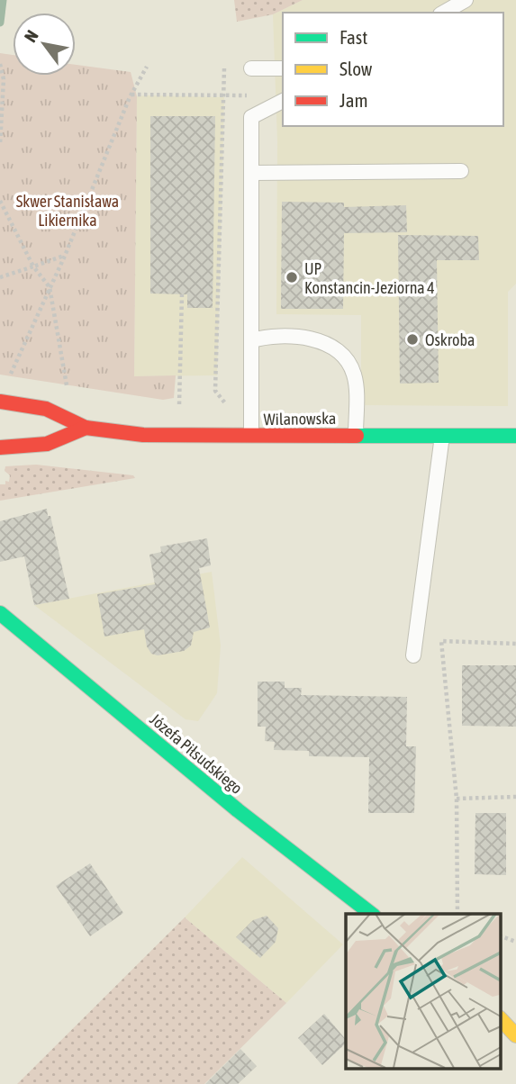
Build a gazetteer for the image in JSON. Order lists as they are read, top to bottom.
{
  "streets": {
    "main road": ["Wilanowska", "Józefa Piłsudskiego"]
  },
  "parks": ["Skwer Stanisława Likiernika"],
  "places": ["UP Konstancin-Jeziorna 4", "Oskroba"],
  "legend": ["Fast", "Slow", "Jam"],
  "north": "top left"
}
